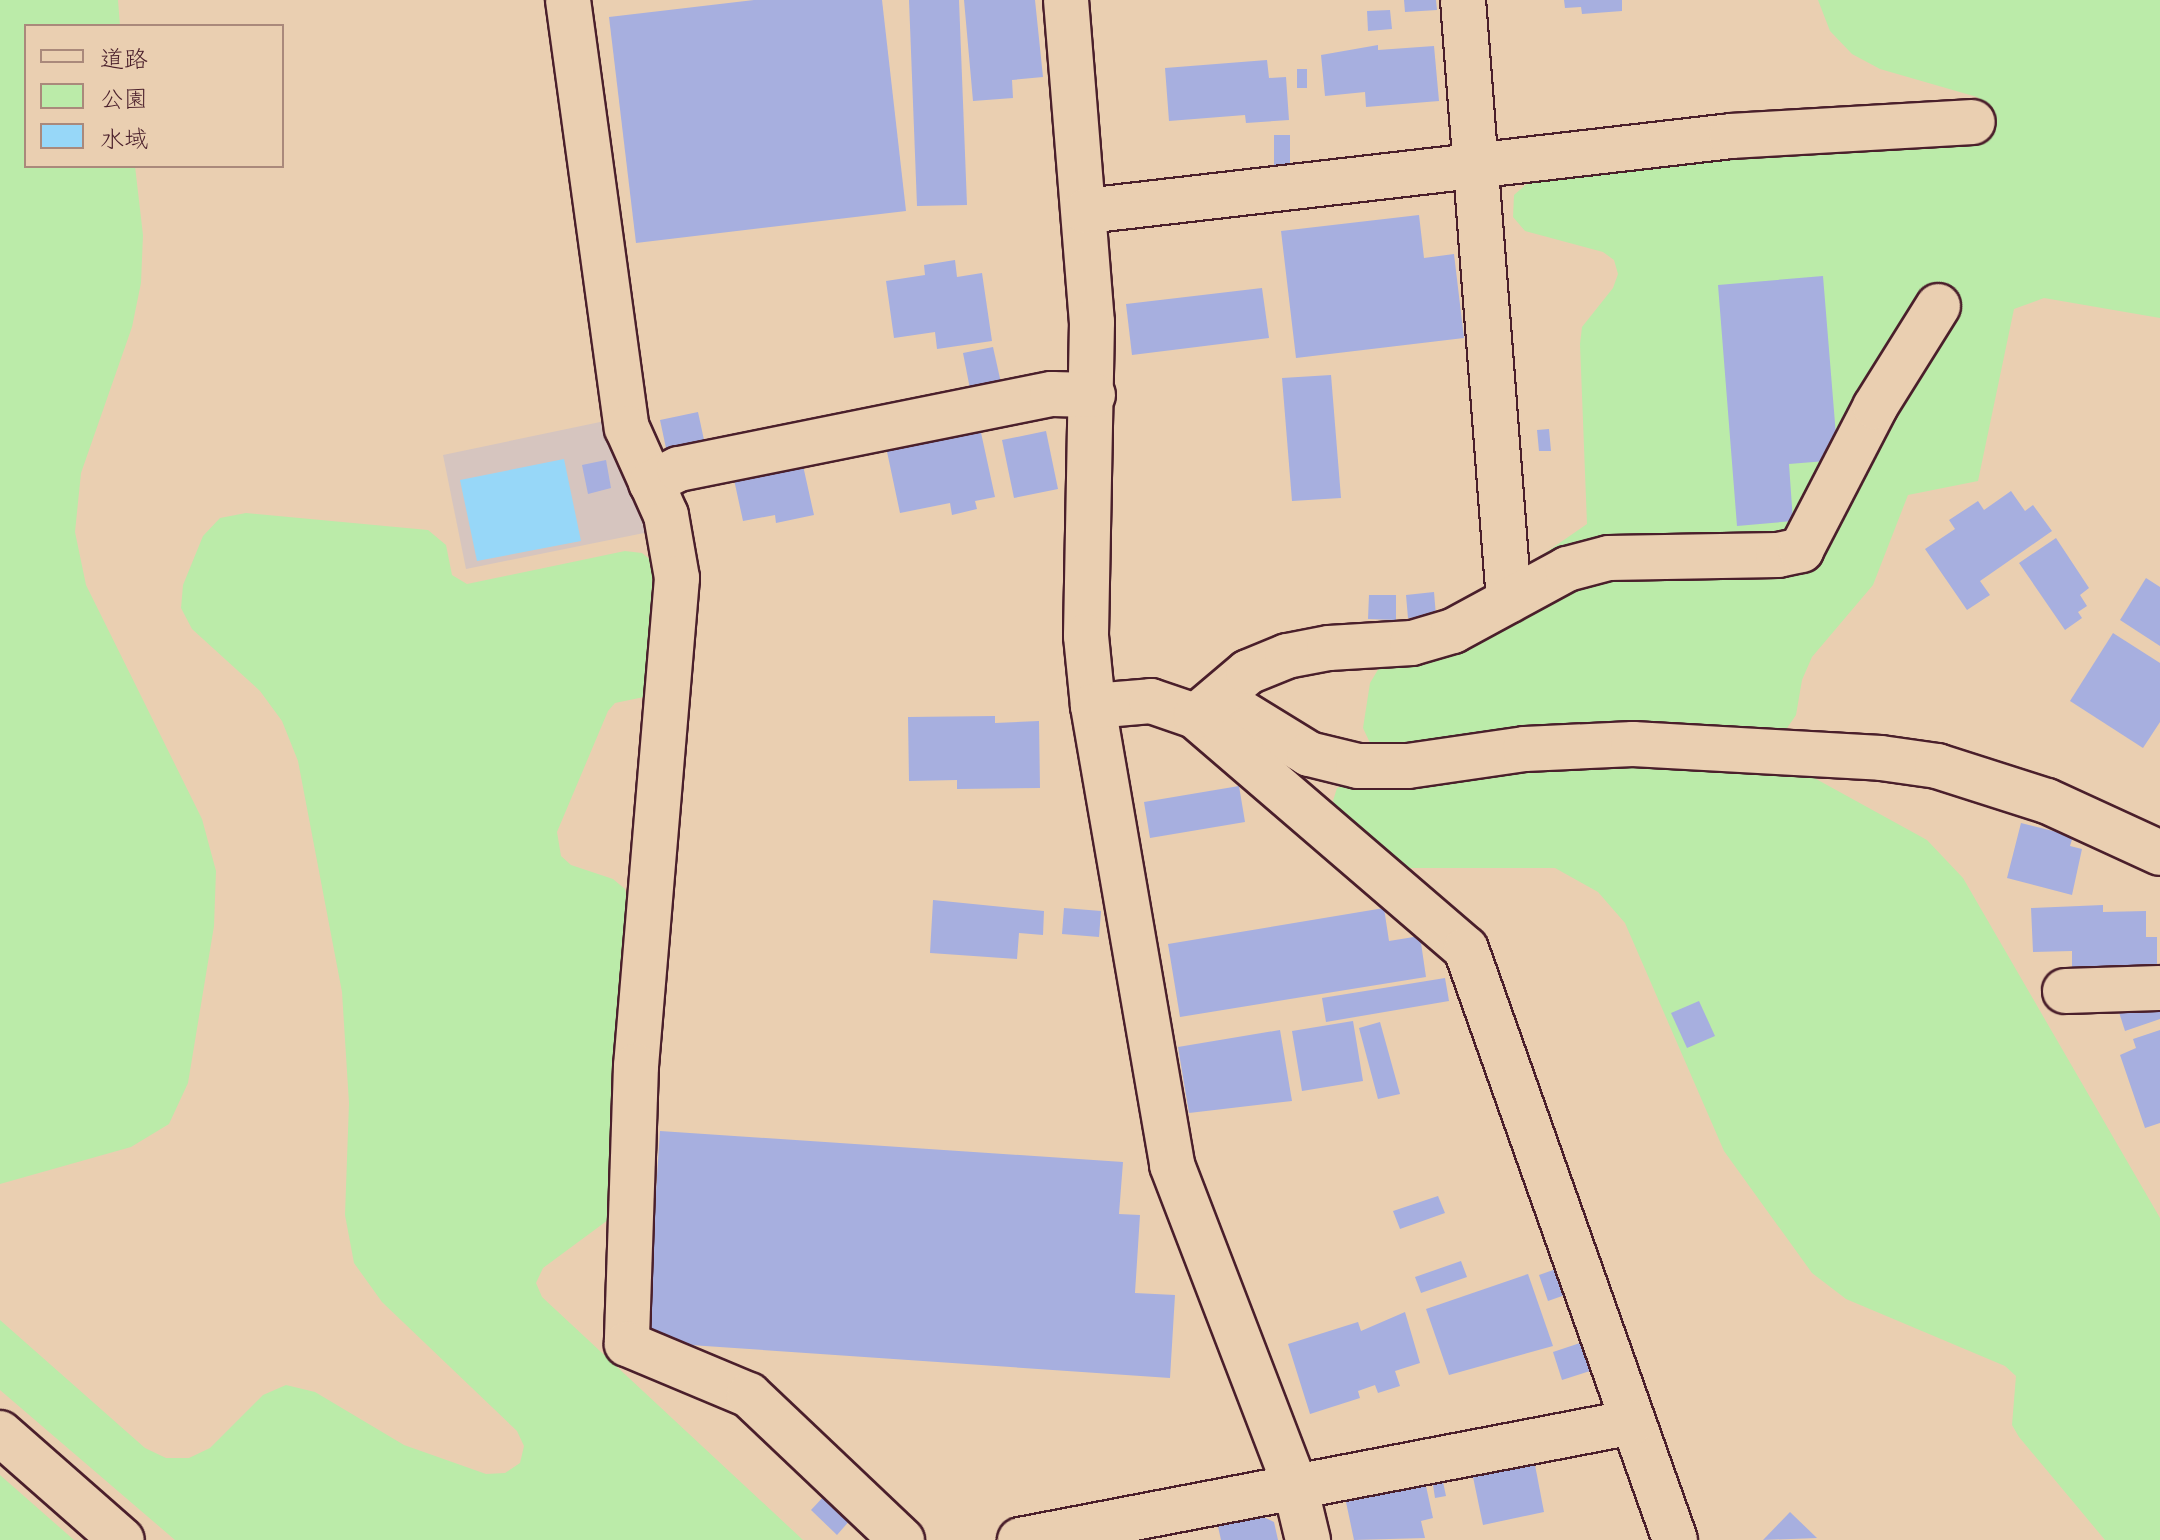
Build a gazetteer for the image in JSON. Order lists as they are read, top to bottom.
{
  "legend": ["道路", "公園", "水域"]
}
